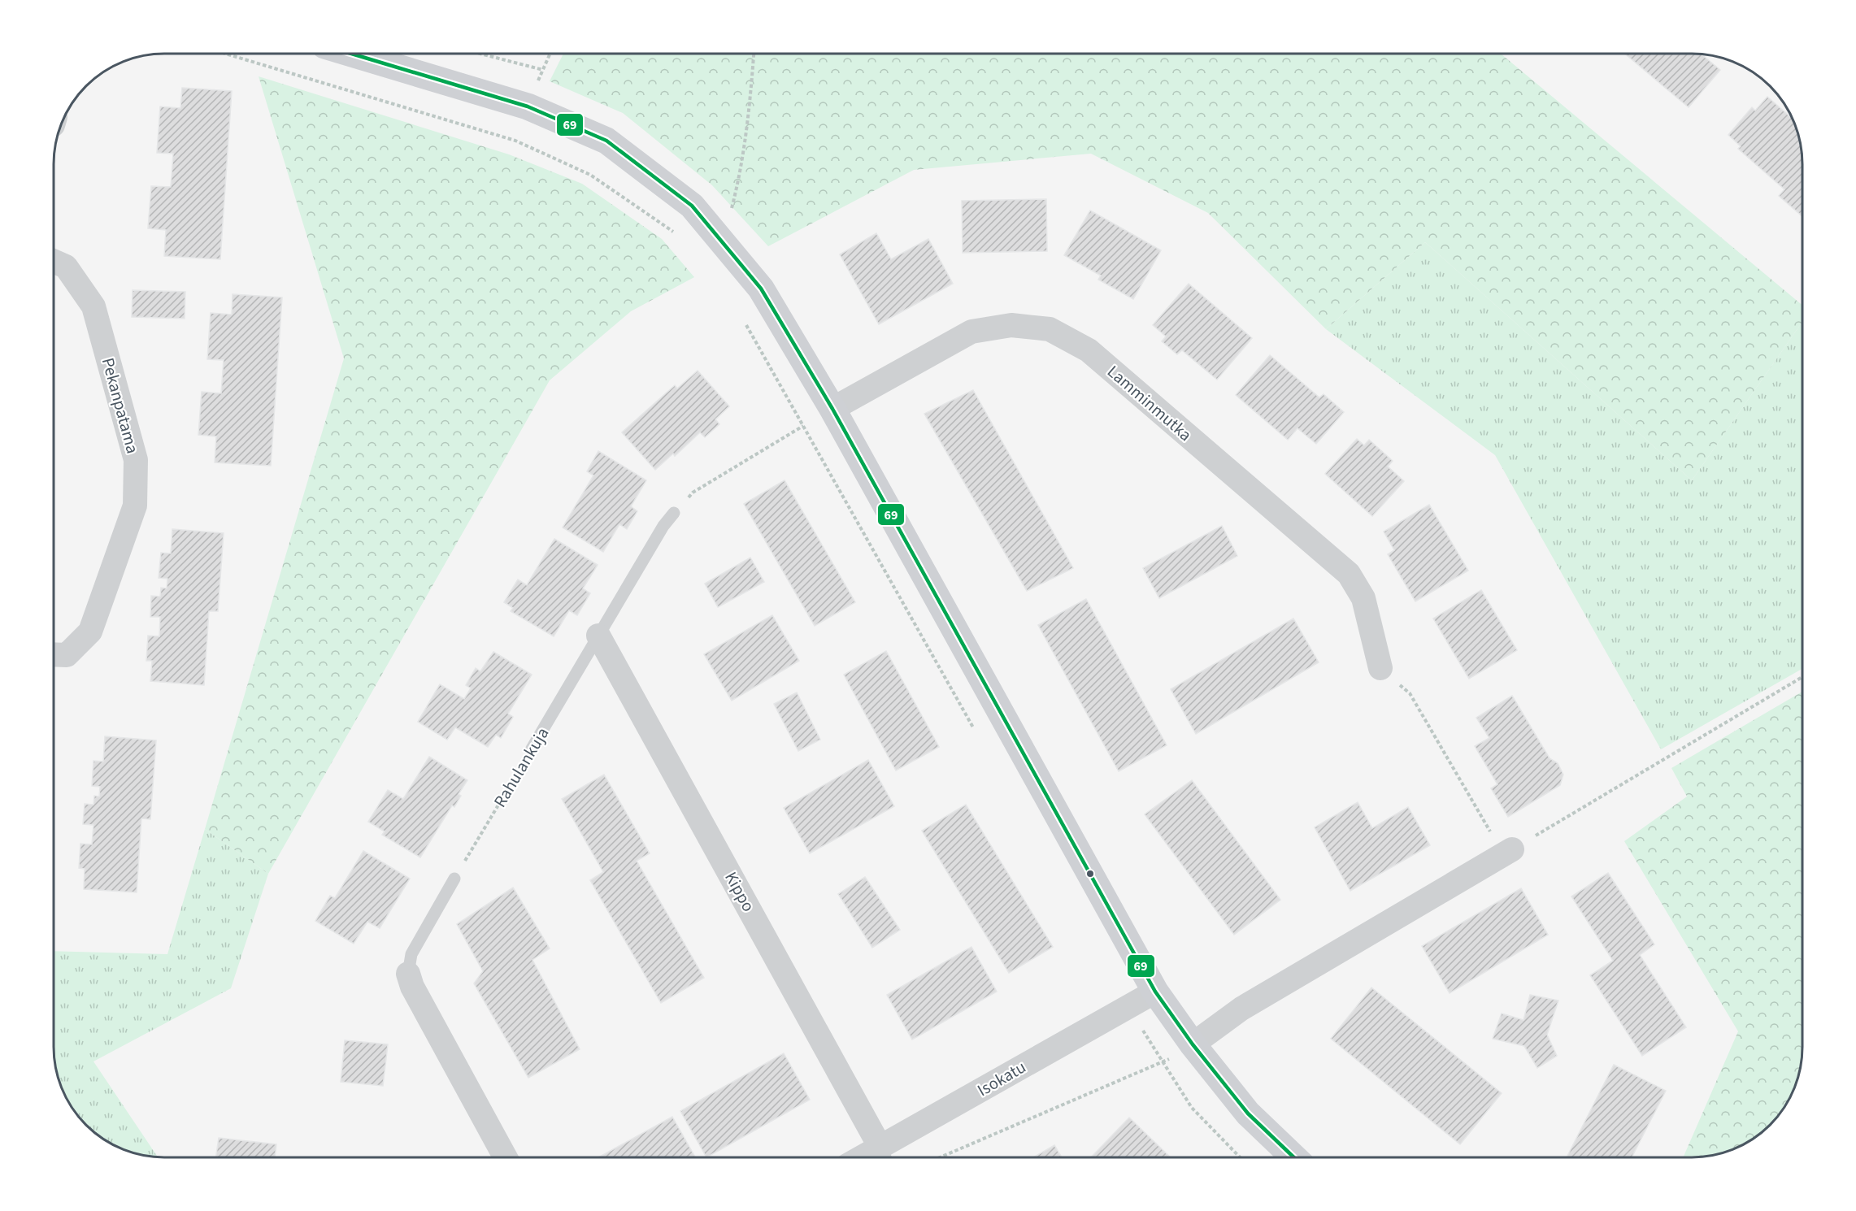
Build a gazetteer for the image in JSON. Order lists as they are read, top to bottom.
{
  "streets": {
    "street": [
      "Lamminmutka",
      "Pekanpatama",
      "Kippo",
      "Isokatu"
    ],
    "lane": ["Rahulankuja"]
  },
  "crossings": [
    ["Rahulankuja", "Kippo"],
    ["Kippo", "Isokatu"]
  ],
  "lines": ["transit line 69"]
}
